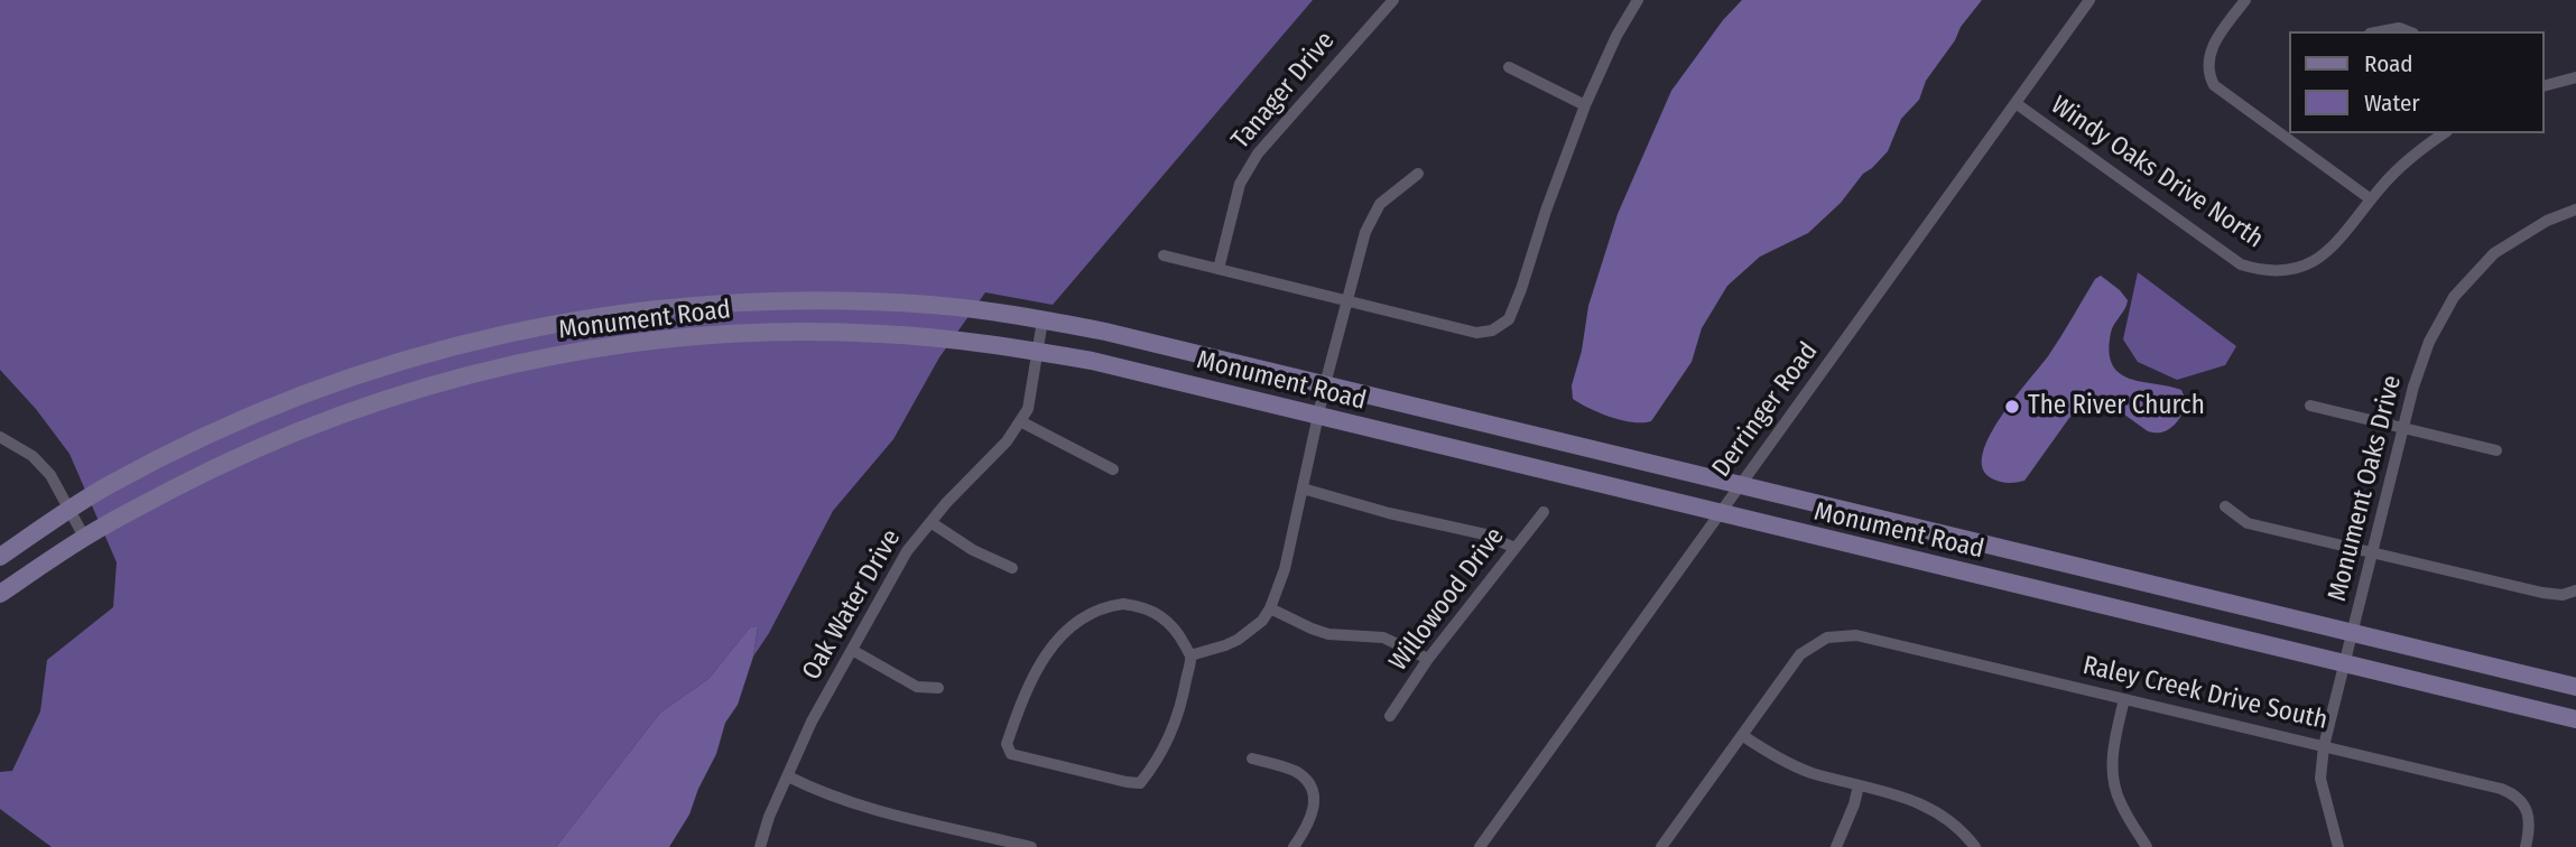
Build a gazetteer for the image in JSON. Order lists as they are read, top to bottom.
{
  "streets": {
    "main road": ["Monument Road"],
    "street": [
      "Tanager Drive",
      "Windy Oaks Drive North",
      "Derringer Road",
      "Monument Oaks Drive",
      "Willowood Drive",
      "Oak Water Drive",
      "Raley Creek Drive South"
    ]
  },
  "crossings": [
    ["Windy Oaks Drive North", "Derringer Road"],
    ["Monument Road", "Derringer Road"],
    ["Monument Road", "Monument Oaks Drive"],
    ["Monument Road", "Oak Water Drive"],
    ["Monument Oaks Drive", "Raley Creek Drive South"]
  ],
  "places": ["The River Church"],
  "legend": ["Road", "Water"]
}
